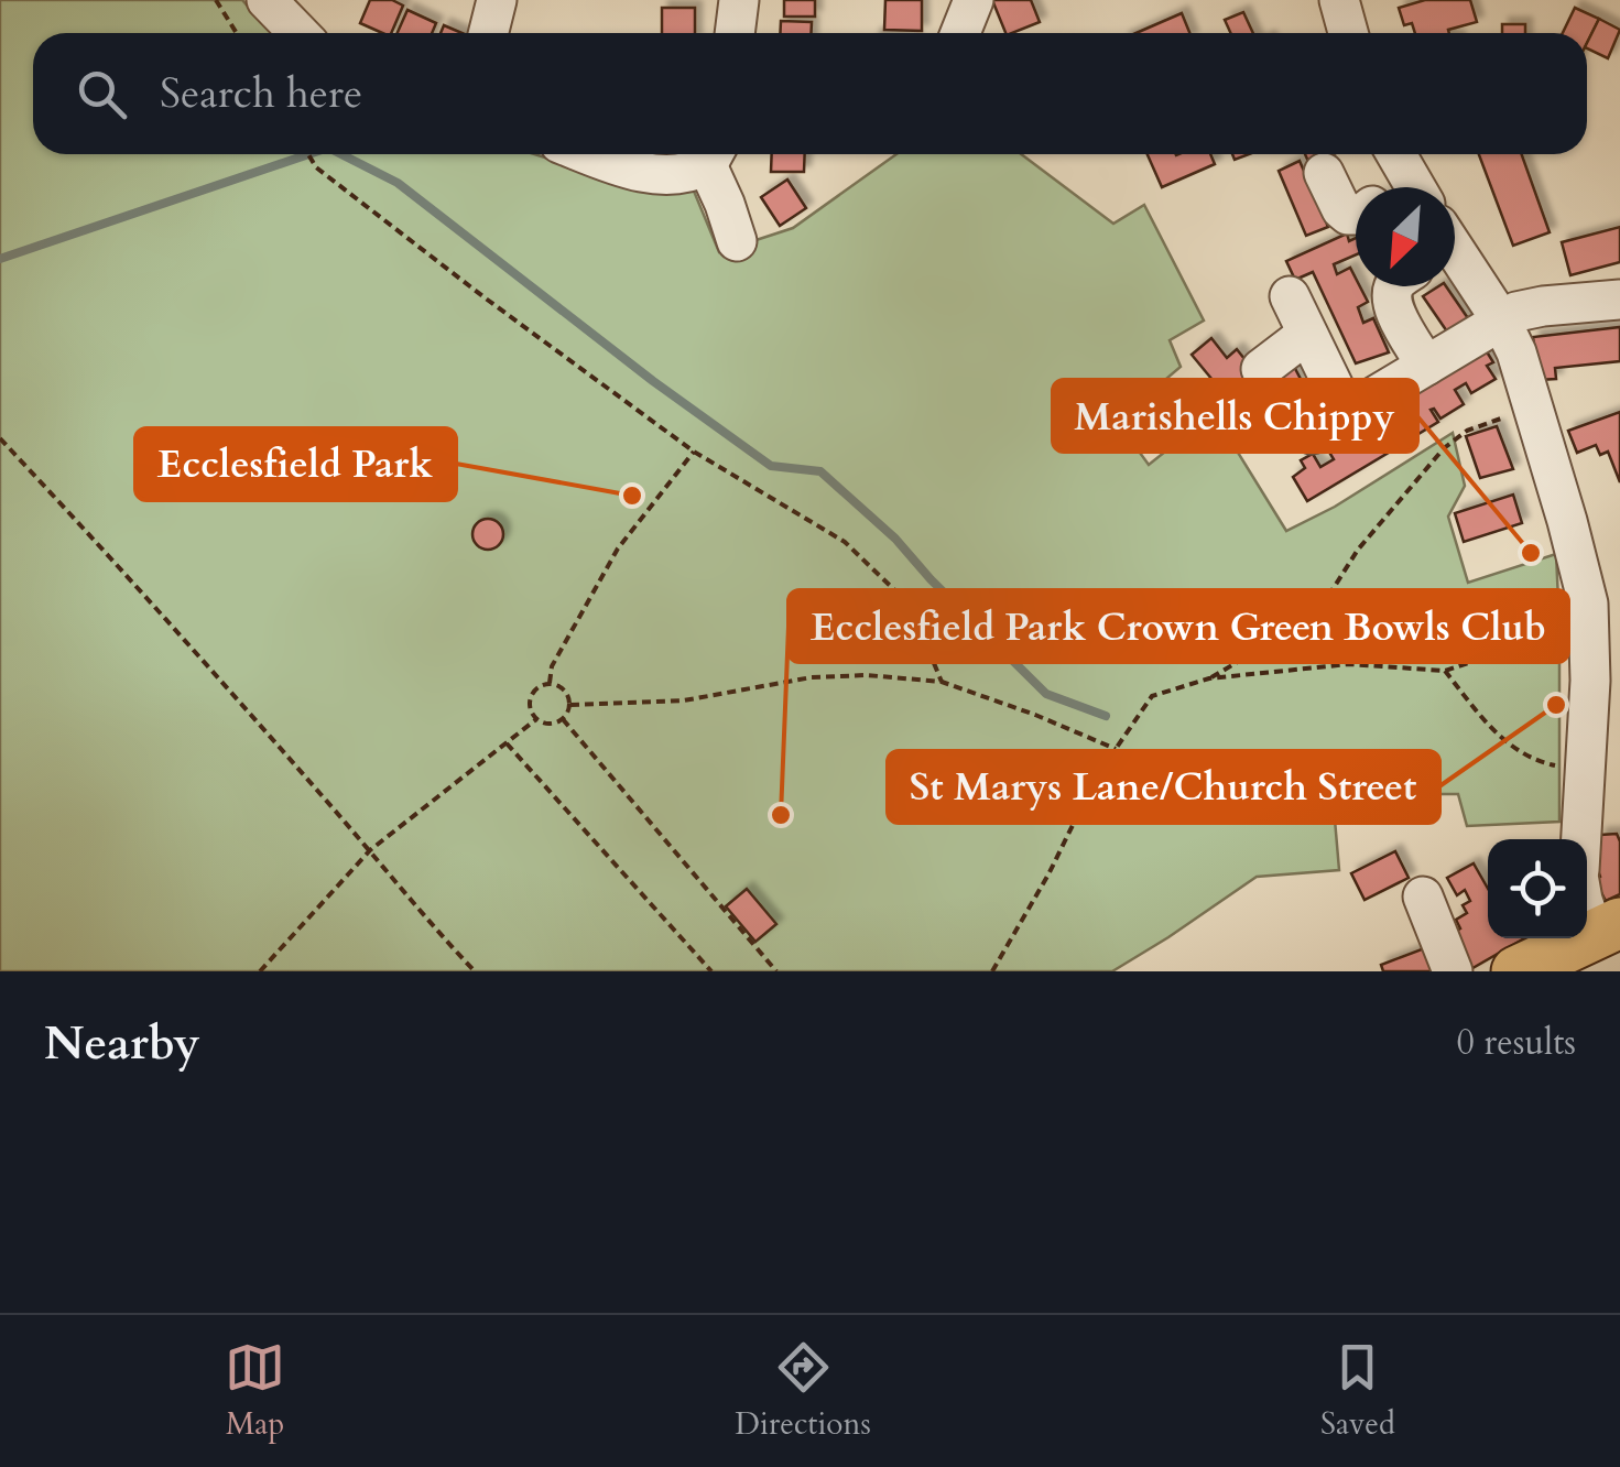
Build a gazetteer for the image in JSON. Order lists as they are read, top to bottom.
{
  "places": [
    "Ecclesfield Park",
    "Marishells Chippy",
    "St Marys Lane/Church Street",
    "Ecclesfield Park Crown Green Bowls Club"
  ],
  "north": "bottom left",
  "page": {
    "search": "Search here",
    "heading": ["Nearby", "0 results"],
    "nav": ["Map", "Directions", "Saved"]
  }
}
